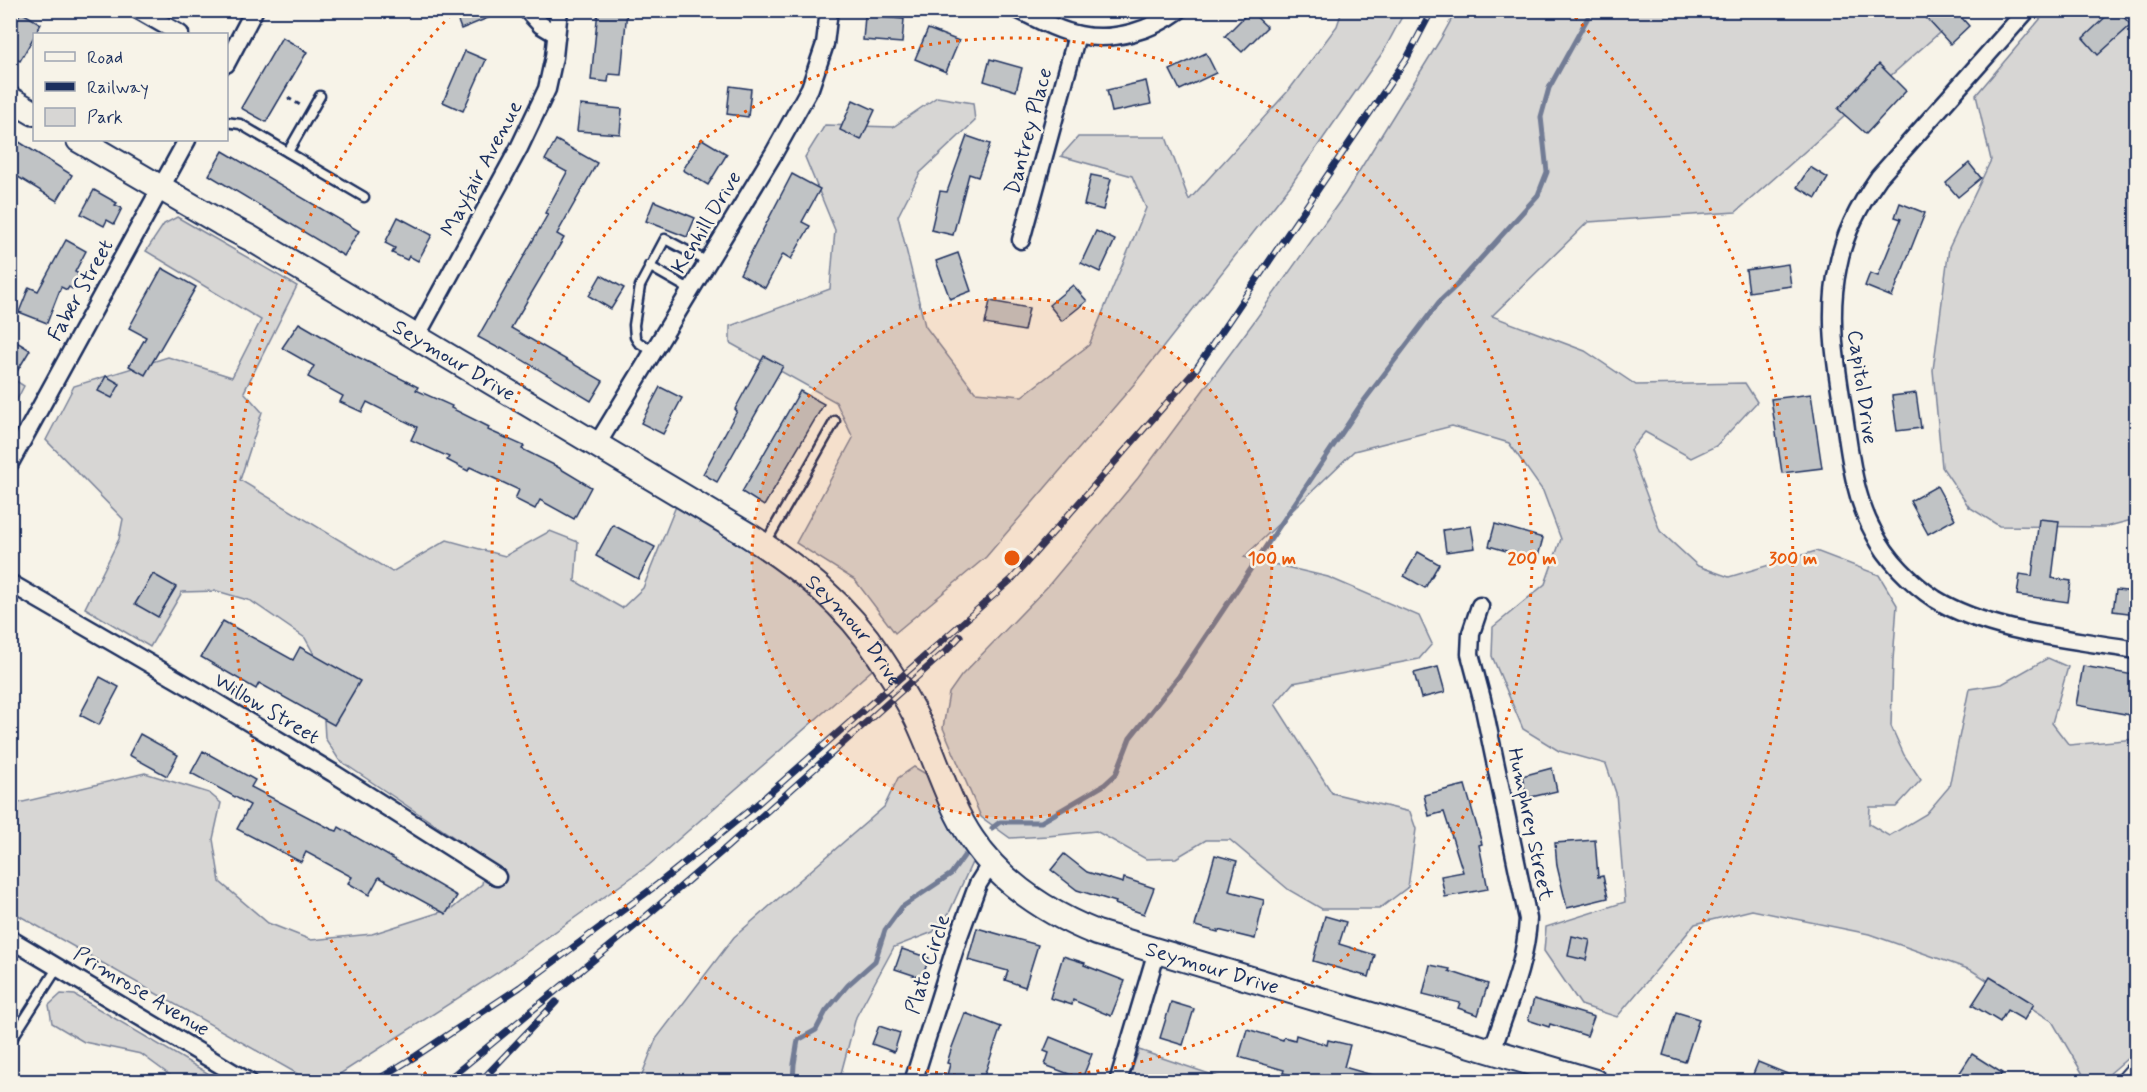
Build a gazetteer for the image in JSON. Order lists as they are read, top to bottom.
{
  "streets": {
    "street": [
      "Dantrey Place",
      "Mayfair Avenue",
      "Kenhill Drive",
      "Faber Street",
      "Seymour Drive",
      "Capitol Drive",
      "Willow Street",
      "Humphrey Street",
      "Plato Circle",
      "Primrose Avenue"
    ]
  },
  "crossings": [
    ["Mayfair Avenue", "Seymour Drive"],
    ["Kenhill Drive", "Seymour Drive"],
    ["Faber Street", "Seymour Drive"],
    ["Seymour Drive", "Humphrey Street"],
    ["Seymour Drive", "Plato Circle"]
  ],
  "legend": ["Road", "Railway", "Park"],
  "rings": ["100 m", "200 m", "300 m"]
}
